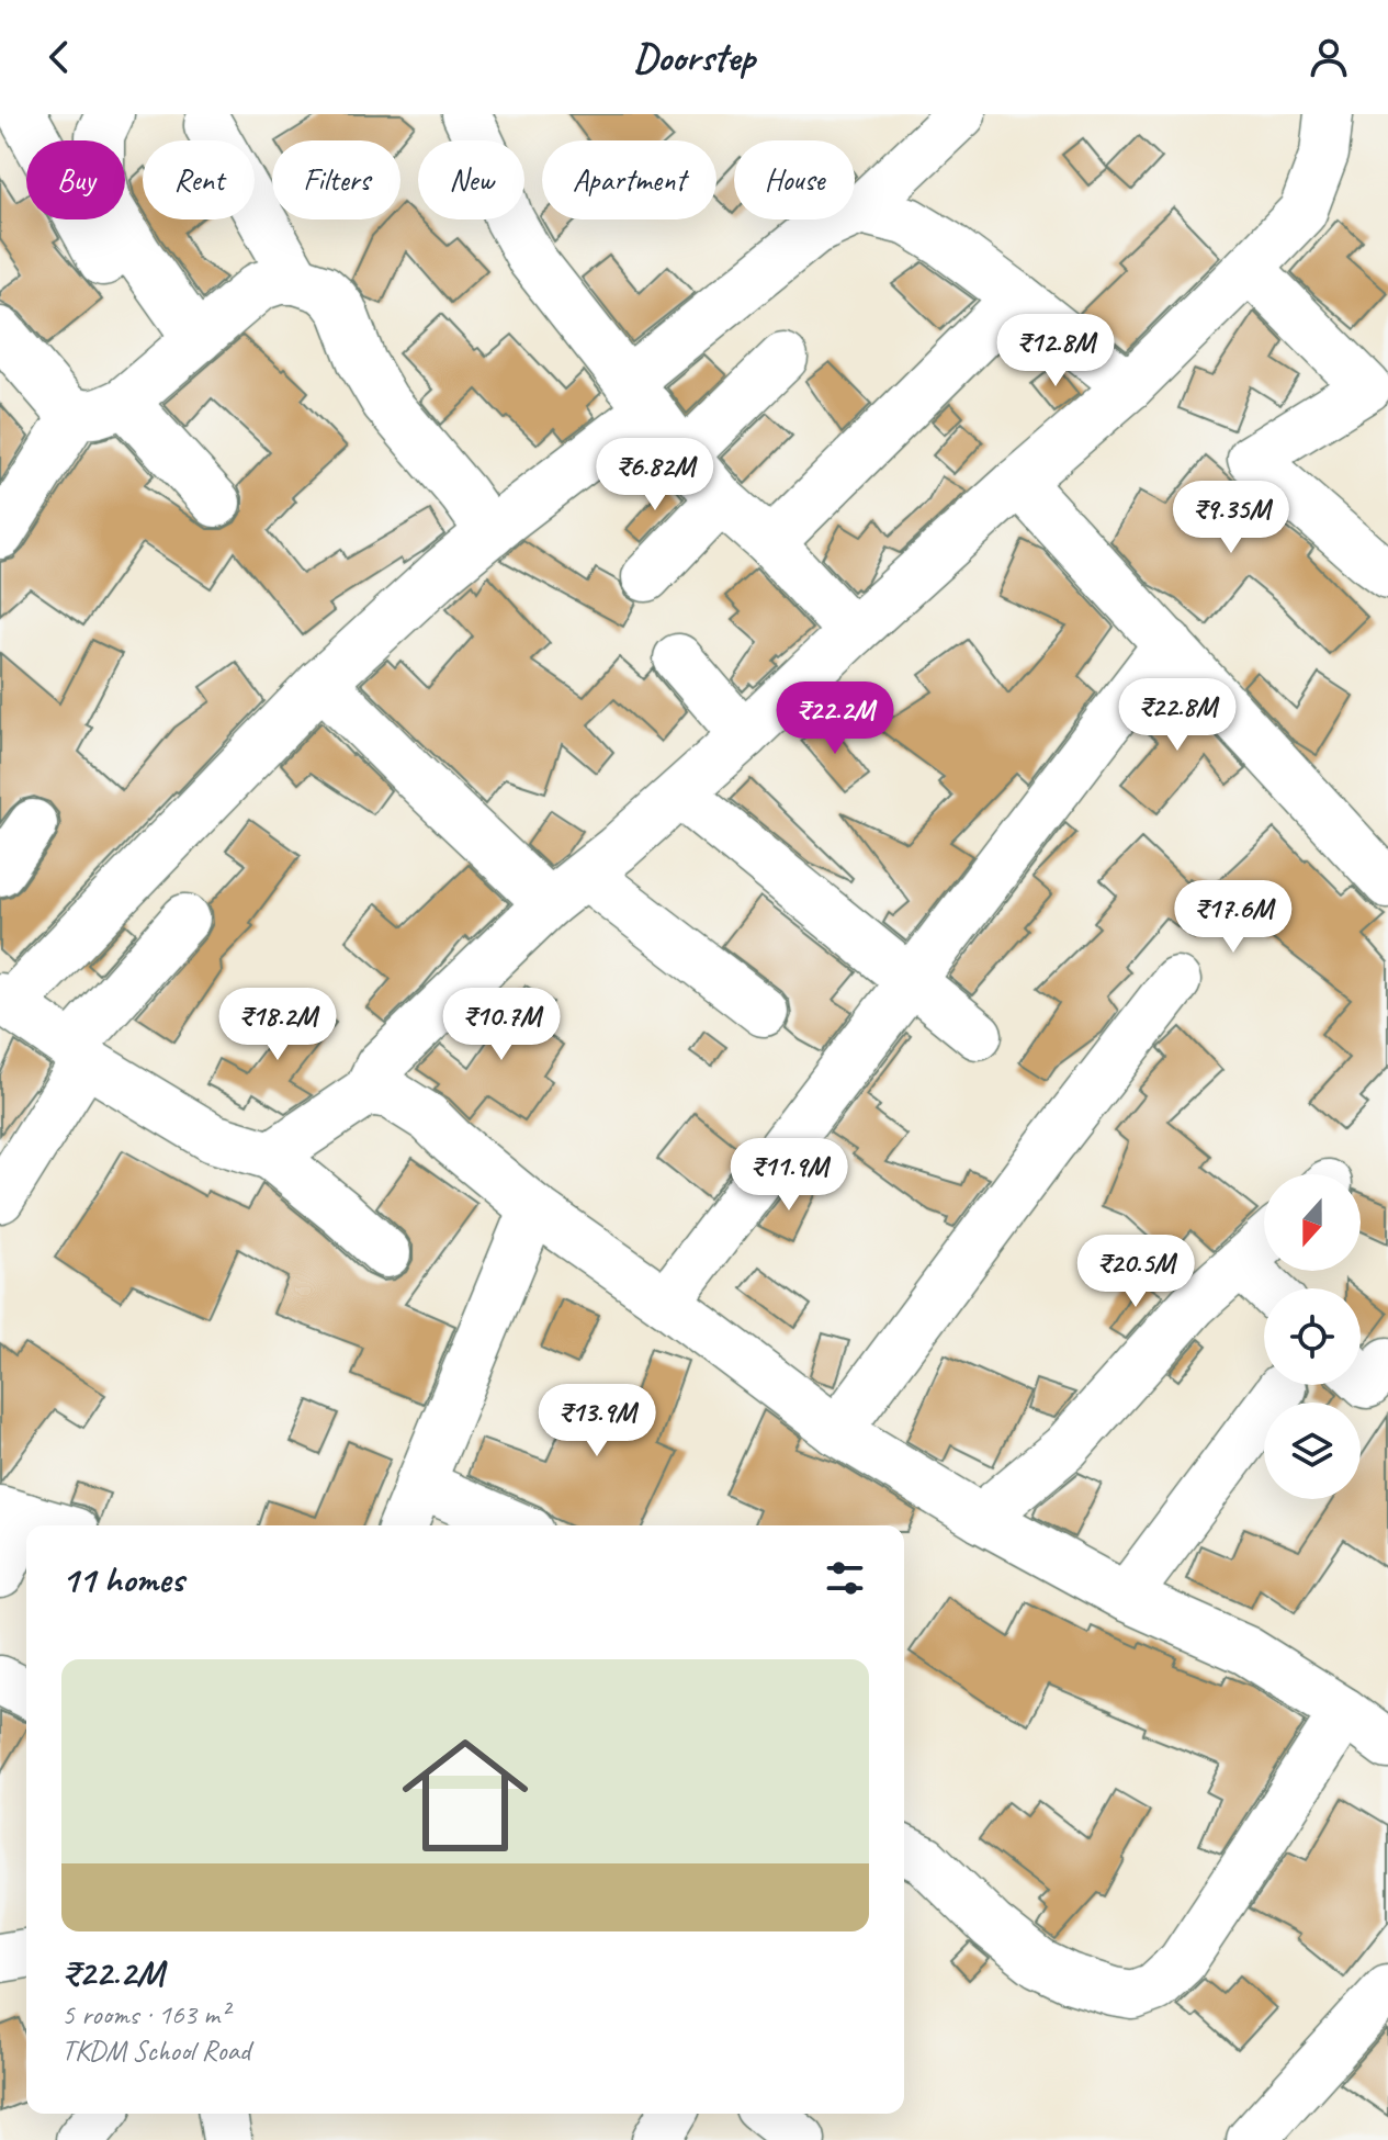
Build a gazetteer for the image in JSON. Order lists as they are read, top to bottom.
{
  "north": "bottom",
  "page": {
    "header": "Doorstep",
    "chip": [
      "Buy",
      "Rent",
      "Filters",
      "New",
      "Apartment",
      "House"
    ],
    "price": [
      "₹12.8M",
      "₹6.82M",
      "₹9.35M",
      "₹22.8M",
      "₹22.2M",
      "₹17.6M",
      "₹18.2M",
      "₹10.7M",
      "₹11.9M",
      "₹20.5M",
      "₹13.9M"
    ],
    "heading": "11 homes",
    "list": [
      {
        "name": "₹22.2M",
        "note": "5 rooms · 163 m² · TKDM School Road"
      }
    ]
  }
}
